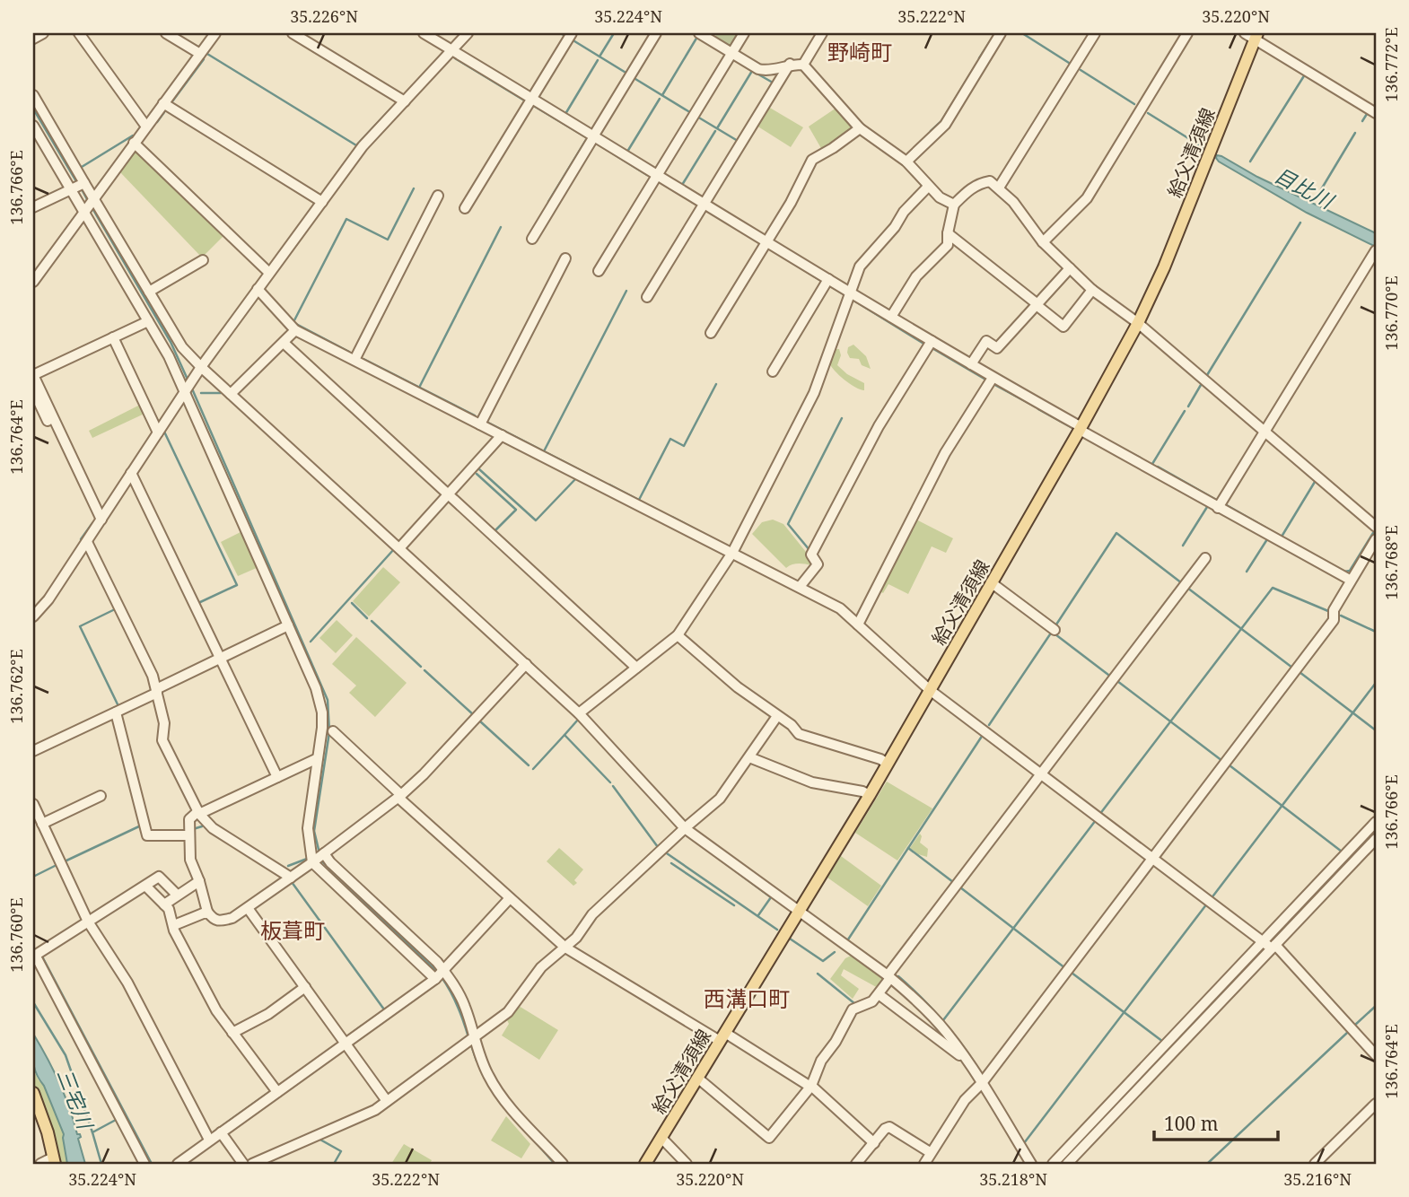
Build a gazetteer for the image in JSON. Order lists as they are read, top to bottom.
{
  "streets": {
    "main road": ["給父清須線"]
  },
  "districts": ["野崎町", "板葺町", "西溝口町"],
  "water": ["目比川", "三宅川"],
  "scale_bar": "100 m",
  "coordinates": [
    "35.226°N",
    "35.224°N",
    "35.222°N",
    "35.220°N",
    "136.772°E",
    "136.766°E",
    "136.770°E",
    "136.764°E",
    "136.768°E",
    "136.762°E",
    "136.760°E",
    "35.218°N",
    "35.216°N"
  ]
}
